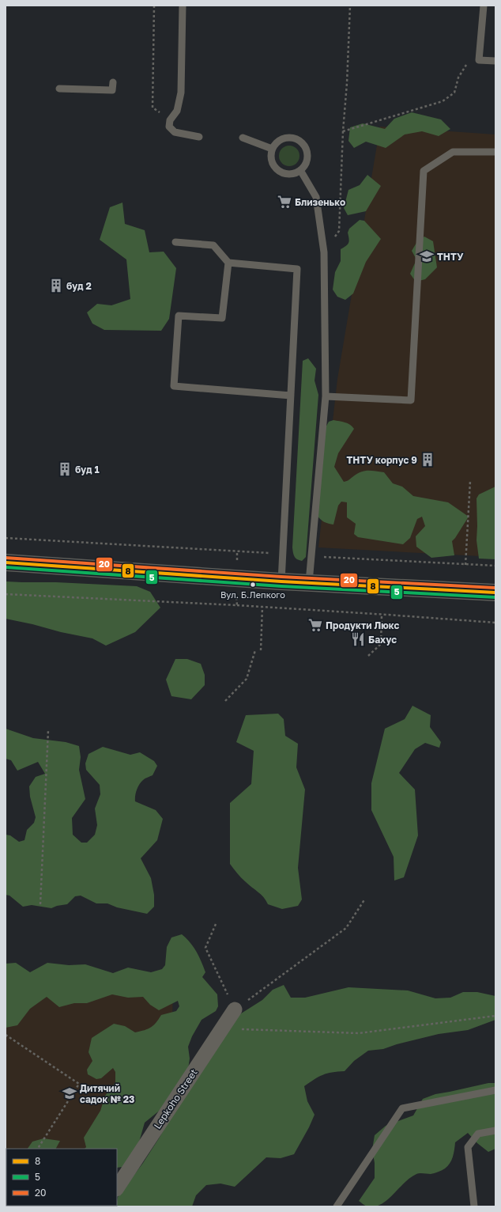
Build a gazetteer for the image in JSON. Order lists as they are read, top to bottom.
{
  "streets": {
    "street": ["Lepkoho Street"]
  },
  "places": {
    "supermarket": ["Близенько", "Продукти Люкс"],
    "school or university": ["ТНТУ", "Дитячий садок № 23"],
    "building": ["буд 2", "ТНТУ корпус 9", "буд 1"],
    "other": ["Вул. Б.Лепкого"],
    "restaurant": ["Бахус"]
  },
  "lines": ["transit line 20", "transit line 8", "transit line 5"],
  "legend": ["8", "5", "20"]
}
